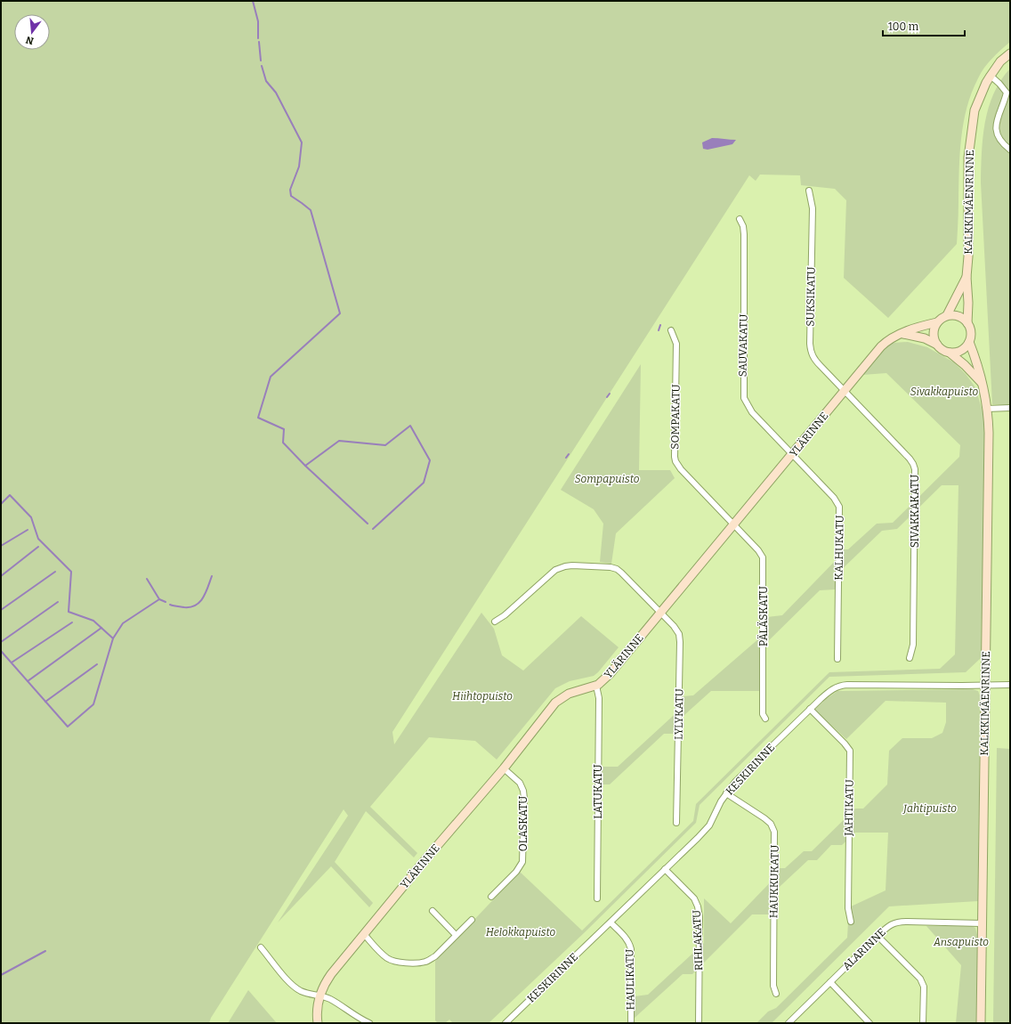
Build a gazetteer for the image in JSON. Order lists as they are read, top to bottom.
{
  "streets": {
    "street": [
      "KALKKIMÄENRINNE",
      "SUKSIKATU",
      "SAUVAKATU",
      "SOMPAKATU",
      "YLÄRINNE",
      "SIVAKKAKATU",
      "KALHUKATU",
      "PÄLÄSKATU",
      "LYLYKATU",
      "KESKIRINNE",
      "LATUKATU",
      "JAHTIKATU",
      "OLASKATU",
      "HAUKKUKATU",
      "RIHLAKATU",
      "ALARINNE",
      "HAULIKATU"
    ]
  },
  "crossings": [
    ["KALKKIMÄENRINNE", "YLÄRINNE"],
    ["KALKKIMÄENRINNE", "KESKIRINNE"],
    ["KALKKIMÄENRINNE", "ALARINNE"],
    ["SUKSIKATU", "YLÄRINNE"],
    ["SUKSIKATU", "SIVAKKAKATU"],
    ["SAUVAKATU", "YLÄRINNE"],
    ["SAUVAKATU", "KALHUKATU"],
    ["SOMPAKATU", "YLÄRINNE"],
    ["SOMPAKATU", "PÄLÄSKATU"],
    ["YLÄRINNE", "SIVAKKAKATU"],
    ["YLÄRINNE", "KALHUKATU"],
    ["YLÄRINNE", "PÄLÄSKATU"],
    ["YLÄRINNE", "LYLYKATU"],
    ["YLÄRINNE", "LATUKATU"],
    ["YLÄRINNE", "OLASKATU"],
    ["KESKIRINNE", "JAHTIKATU"],
    ["KESKIRINNE", "HAUKKUKATU"],
    ["KESKIRINNE", "RIHLAKATU"],
    ["KESKIRINNE", "HAULIKATU"]
  ],
  "parks": [
    "Sivakkapuisto",
    "Sompapuisto",
    "Hiihtopuisto",
    "Jahtipuisto",
    "Helokkapuisto",
    "Ansapuisto"
  ],
  "scale_bar": "100 m",
  "north": "bottom"
}
